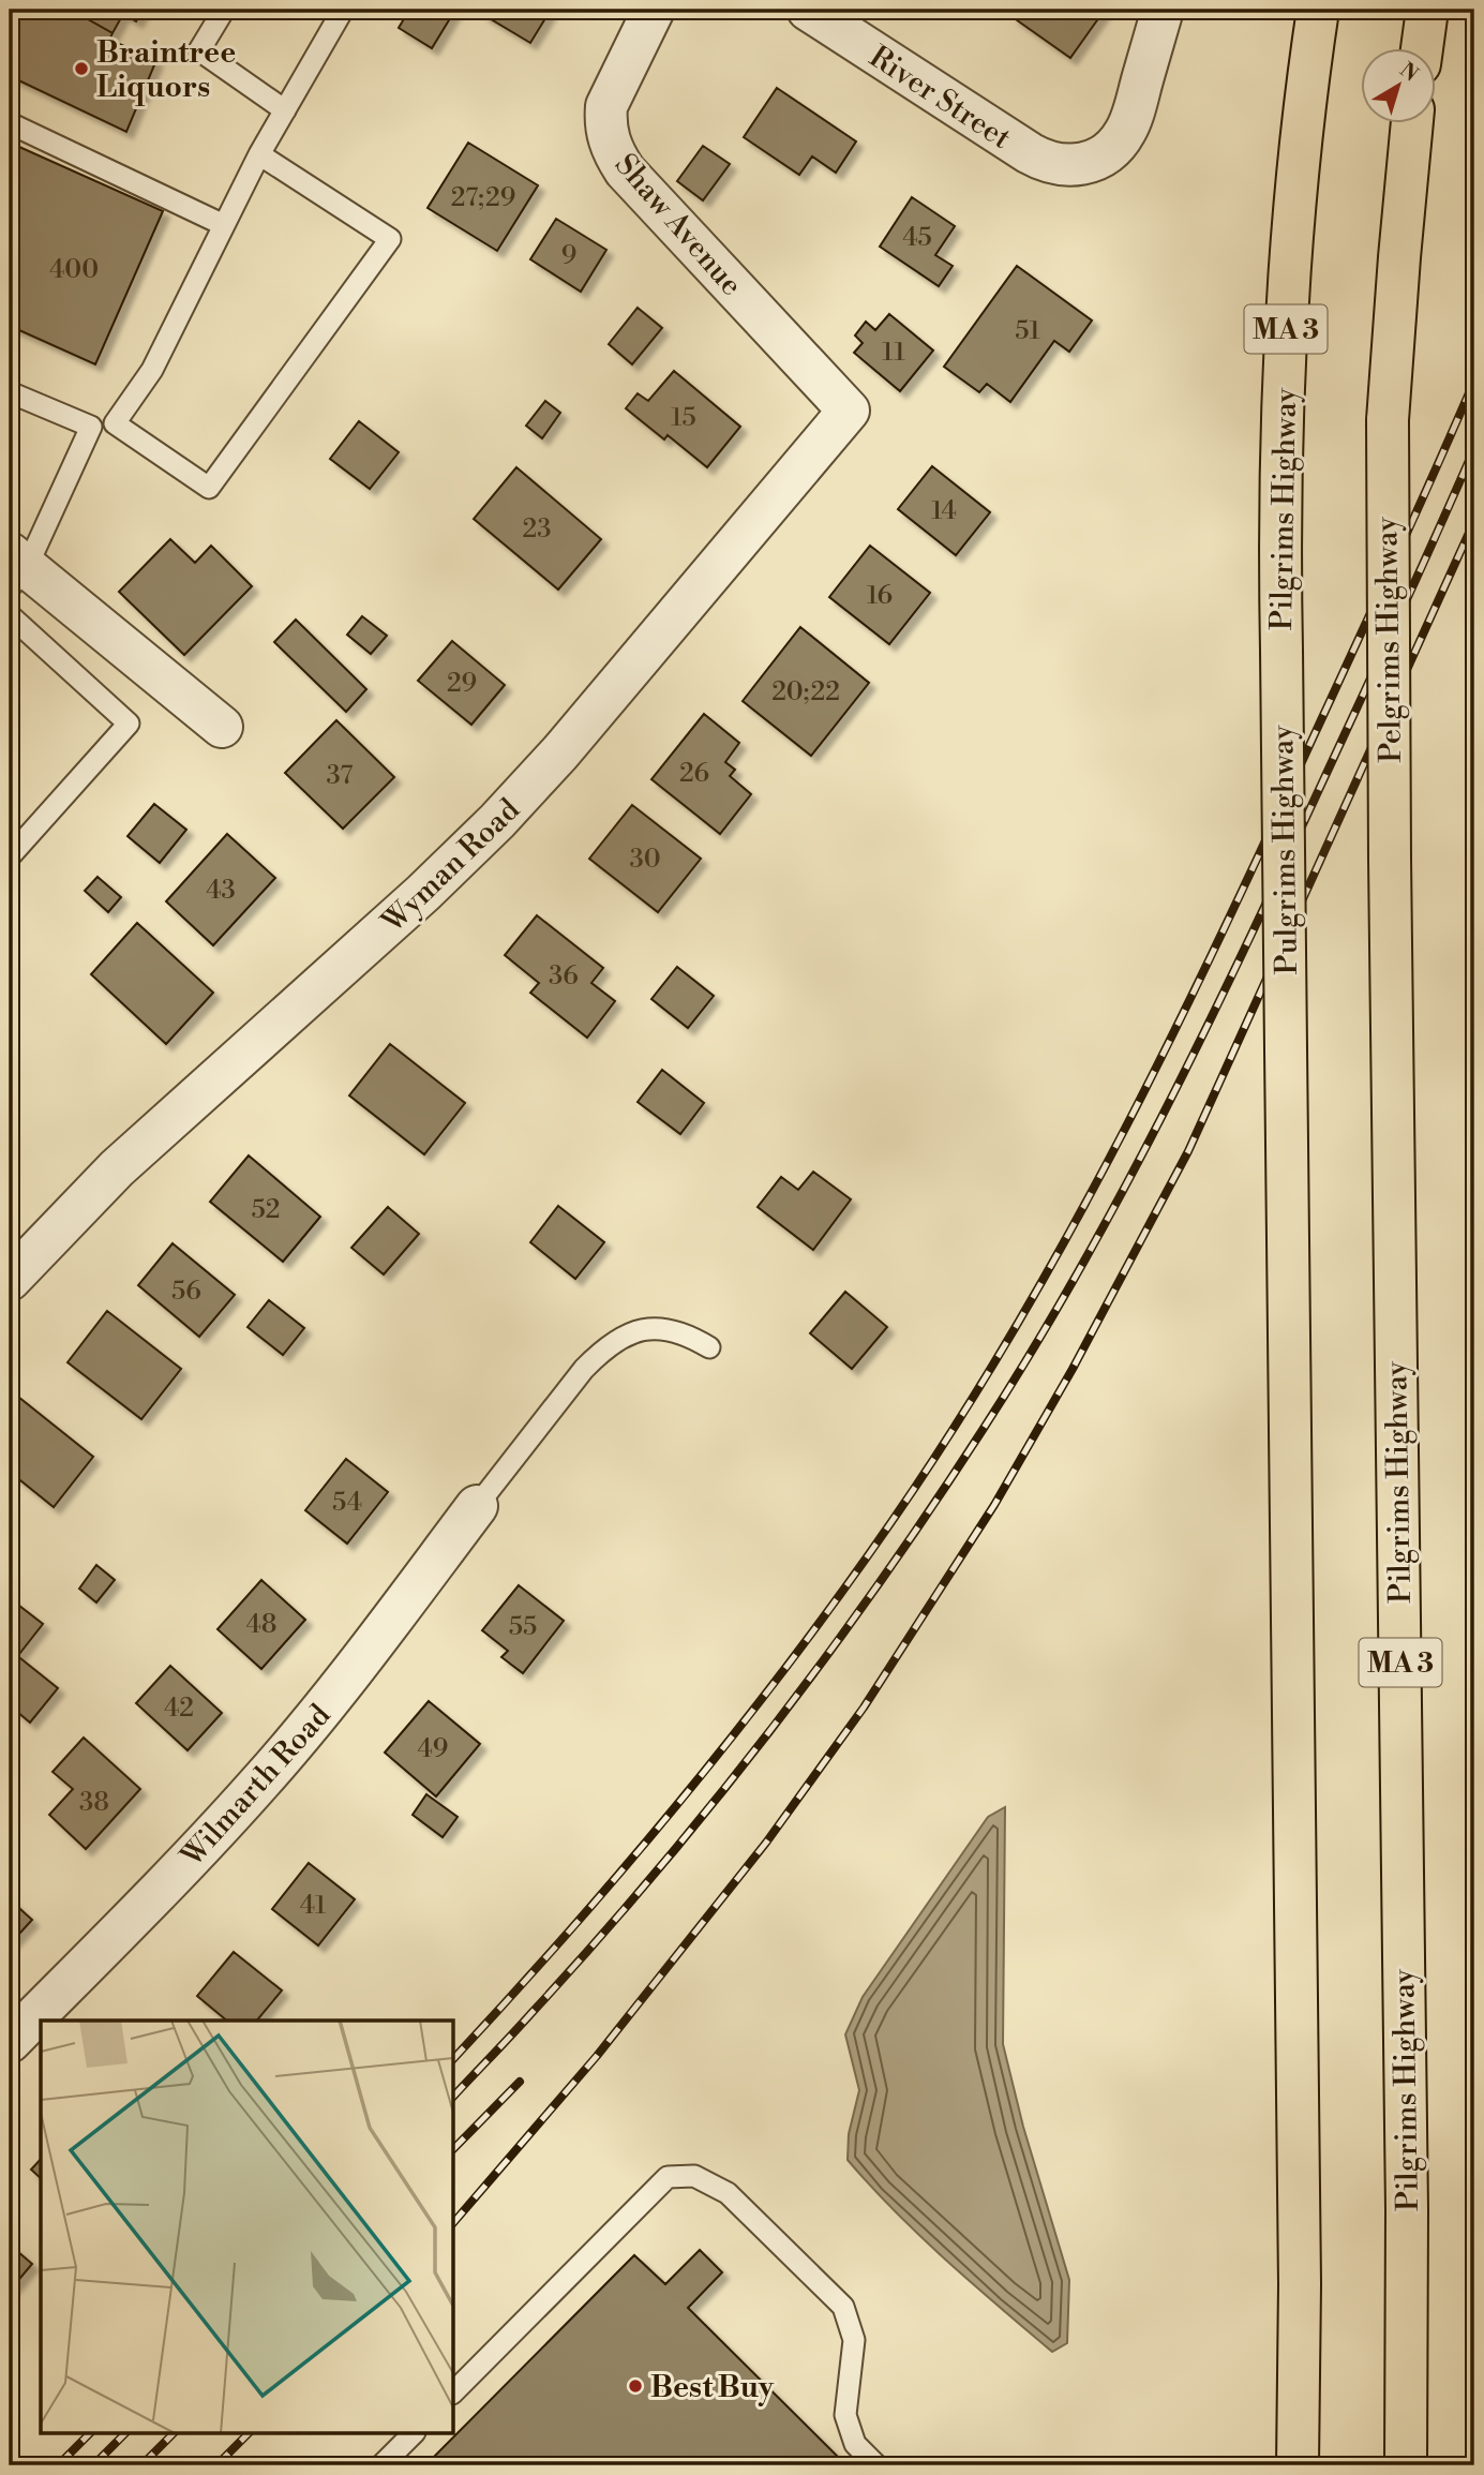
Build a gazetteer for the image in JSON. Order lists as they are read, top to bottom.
{
  "streets": {
    "highway": [
      "MA 3",
      "Pilgrims Highway",
      "Pelgrims Highway",
      "Pulgrims Highway"
    ],
    "street": [
      "River Street",
      "Shaw Avenue",
      "Wyman Road",
      "Wilmarth Road"
    ]
  },
  "crossings": [
    ["Shaw Avenue", "Wyman Road"],
    ["Pilgrims Highway", "Pelgrims Highway"],
    ["Pilgrims Highway", "Pulgrims Highway"]
  ],
  "places": ["Braintree Liquors", "Best Buy"],
  "house_numbers": [
    "27;29",
    "45",
    "9",
    "400",
    "51",
    "11",
    "15",
    "14",
    "23",
    "16",
    "29",
    "20;22",
    "26",
    "37",
    "30",
    "43",
    "36",
    "52",
    "56",
    "54",
    "48",
    "55",
    "42",
    "49",
    "38",
    "41"
  ],
  "north": "top right"
}
